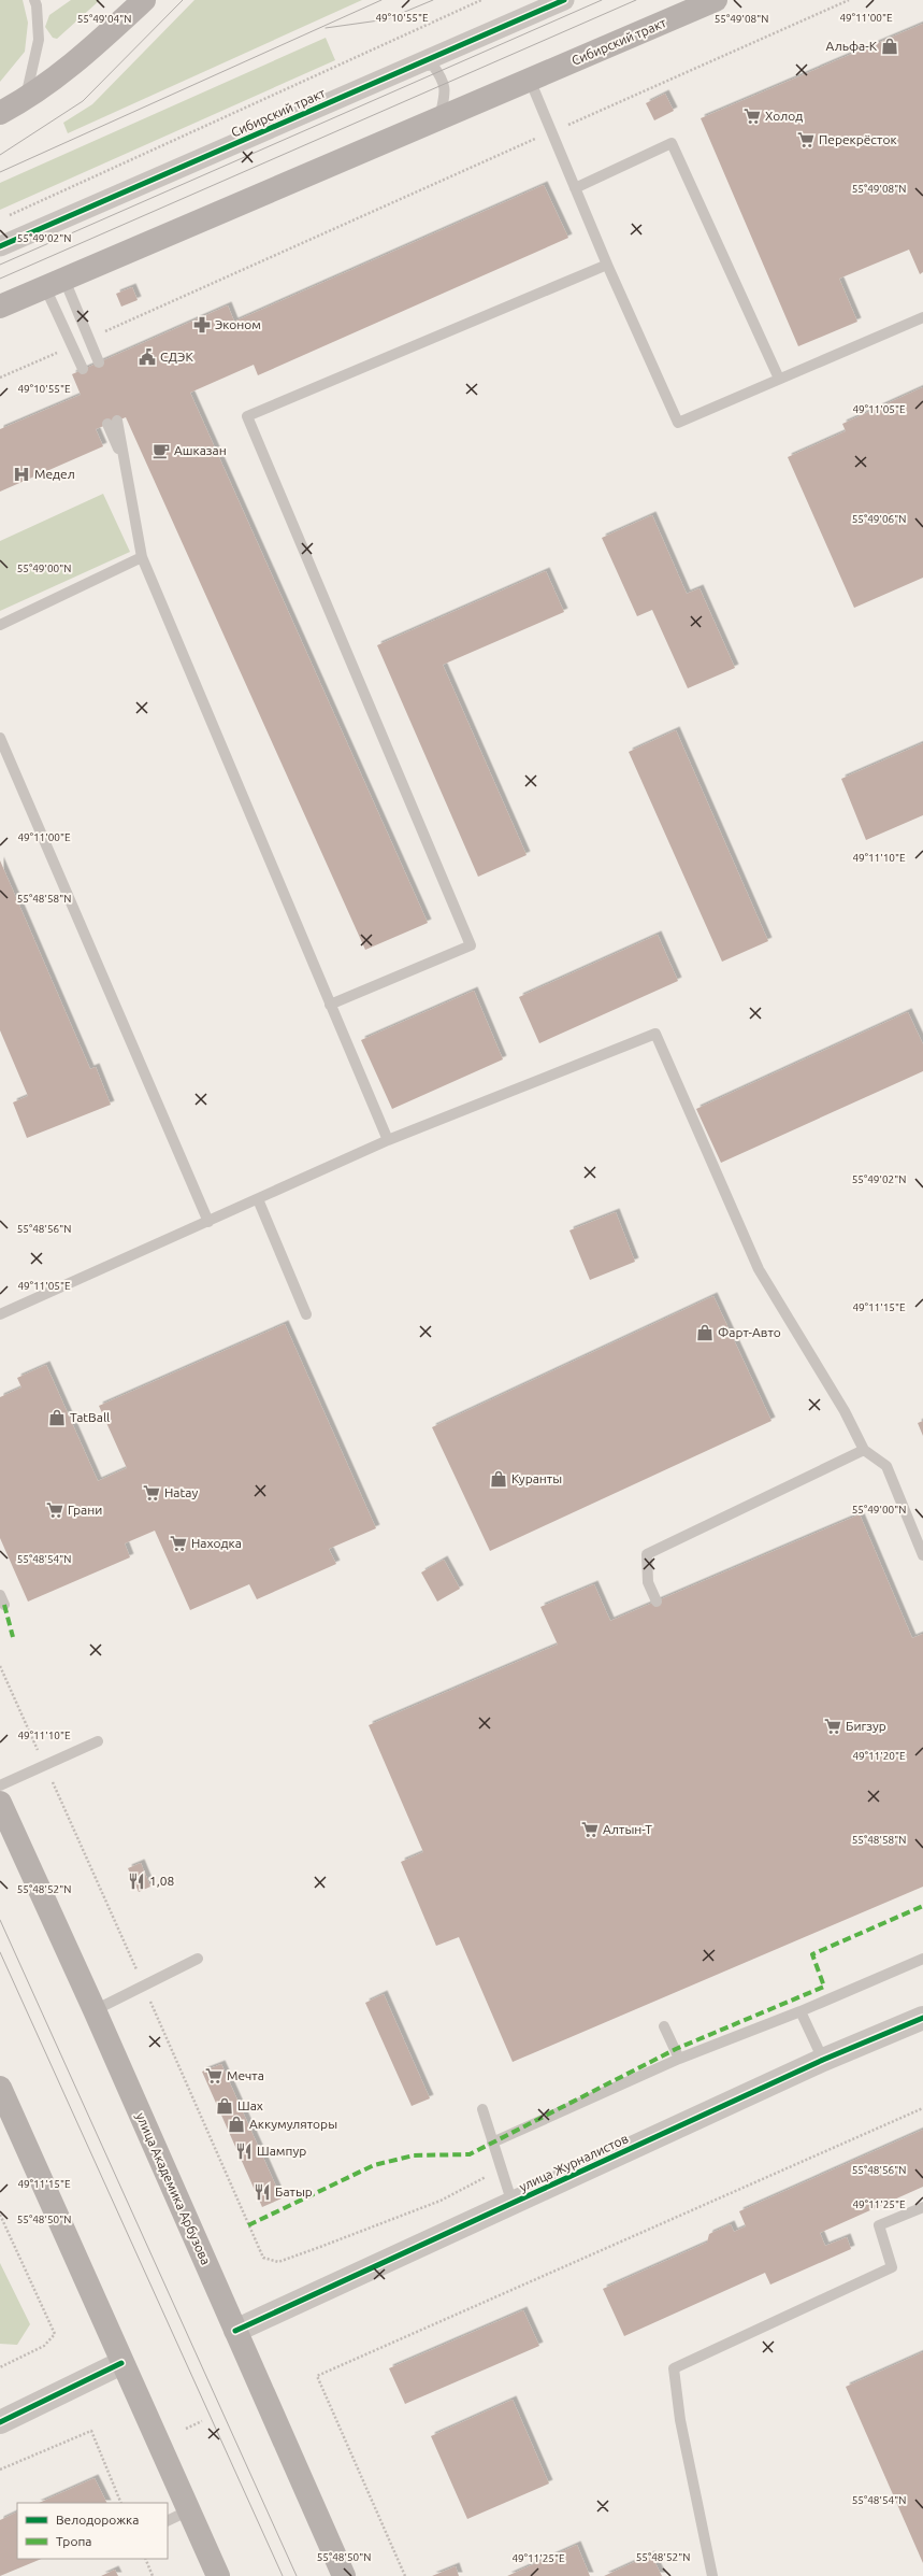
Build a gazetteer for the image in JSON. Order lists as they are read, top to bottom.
{
  "streets": {
    "main road": ["Сибирский тракт", "улица Академика Арбузова"],
    "street": ["улица Журналистов"]
  },
  "crossings": [
    ["улица Журналистов", "улица Академика Арбузова"]
  ],
  "places": {
    "shop": [
      "Альфа-К",
      "Фарт-Авто",
      "TatBall",
      "Куранты",
      "Шах",
      "Аккумуляторы"
    ],
    "supermarket": [
      "Холод",
      "Перекрёсток",
      "Hatay",
      "Грани",
      "Находка",
      "Бигзур",
      "Алтын-Т",
      "Мечта"
    ],
    "pharmacy": ["Эконом"],
    "public building": ["СДЭК"],
    "cafe": ["Ашказан"],
    "hospital": ["Медел"],
    "restaurant": ["1,08", "Шампур", "Батыр"]
  },
  "legend": ["Велодорожка", "Тропа"],
  "coordinates": [
    "49°10'55\"E",
    "49°11'00\"E",
    "55°49'04\"N",
    "55°49'08\"N",
    "55°49'02\"N",
    "49°11'05\"E",
    "55°49'06\"N",
    "55°49'00\"N",
    "49°11'10\"E",
    "55°48'58\"N",
    "55°48'56\"N",
    "49°11'15\"E",
    "55°48'54\"N",
    "49°11'20\"E",
    "55°48'52\"N",
    "49°11'25\"E",
    "55°48'50\"N"
  ]
}
